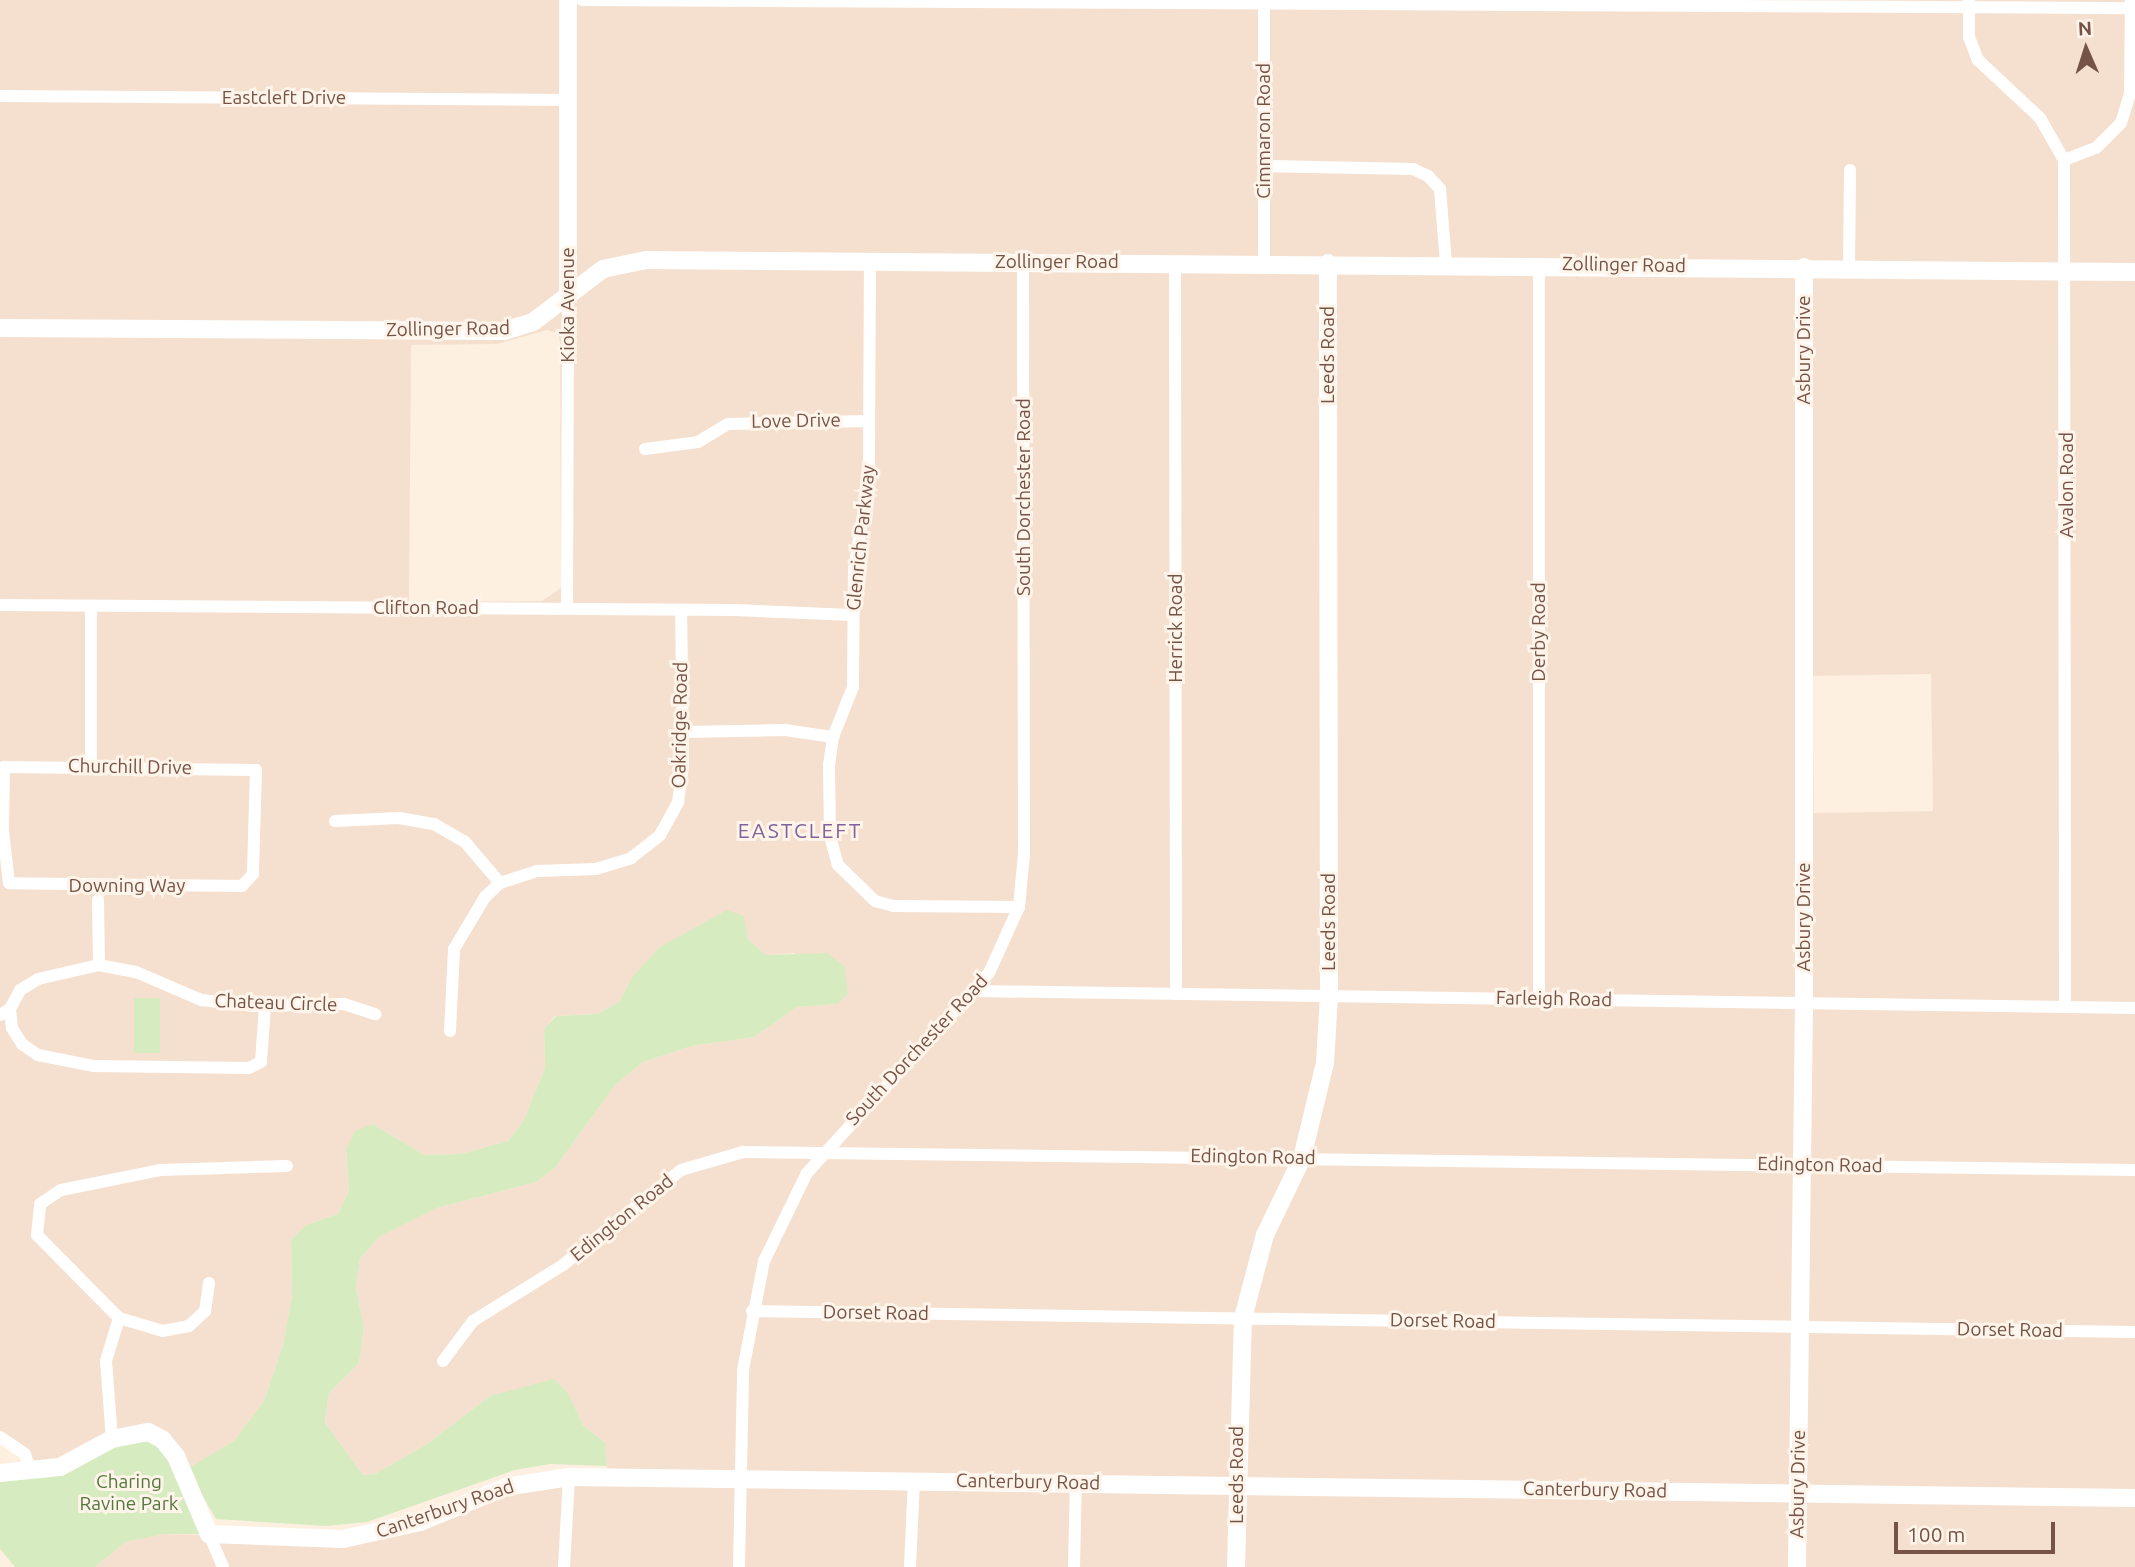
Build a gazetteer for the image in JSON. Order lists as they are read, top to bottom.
{
  "streets": {
    "street": [
      "Eastcleft Drive",
      "Cimmaron Road",
      "Zollinger Road",
      "Kioka Avenue",
      "Asbury Drive",
      "Leeds Road",
      "Love Drive",
      "Avalon Road",
      "South Dorchester Road",
      "Glenrich Parkway",
      "Clifton Road",
      "Herrick Road",
      "Derby Road",
      "Oakridge Road",
      "Churchill Drive",
      "Downing Way",
      "Farleigh Road",
      "Chateau Circle",
      "Edington Road",
      "Dorset Road",
      "Canterbury Road"
    ]
  },
  "crossings": [
    ["Eastcleft Drive", "Kioka Avenue"],
    ["Cimmaron Road", "Zollinger Road"],
    ["Zollinger Road", "Kioka Avenue"],
    ["Zollinger Road", "Asbury Drive"],
    ["Zollinger Road", "Leeds Road"],
    ["Zollinger Road", "Avalon Road"],
    ["Zollinger Road", "South Dorchester Road"],
    ["Zollinger Road", "Glenrich Parkway"],
    ["Zollinger Road", "Herrick Road"],
    ["Zollinger Road", "Derby Road"],
    ["Kioka Avenue", "Clifton Road"],
    ["Asbury Drive", "Farleigh Road"],
    ["Asbury Drive", "Edington Road"],
    ["Asbury Drive", "Dorset Road"],
    ["Asbury Drive", "Canterbury Road"],
    ["Leeds Road", "Farleigh Road"],
    ["Leeds Road", "Edington Road"],
    ["Leeds Road", "Dorset Road"],
    ["Leeds Road", "Canterbury Road"],
    ["Love Drive", "Glenrich Parkway"],
    ["Avalon Road", "Farleigh Road"],
    ["South Dorchester Road", "Glenrich Parkway"],
    ["South Dorchester Road", "Farleigh Road"],
    ["South Dorchester Road", "Edington Road"],
    ["South Dorchester Road", "Dorset Road"],
    ["South Dorchester Road", "Canterbury Road"],
    ["Glenrich Parkway", "Clifton Road"],
    ["Clifton Road", "Oakridge Road"],
    ["Herrick Road", "Farleigh Road"],
    ["Derby Road", "Farleigh Road"],
    ["Churchill Drive", "Downing Way"]
  ],
  "districts": ["EASTCLEFT"],
  "parks": ["Charing Ravine Park"],
  "scale_bar": "100 m",
  "north": "top"
}
